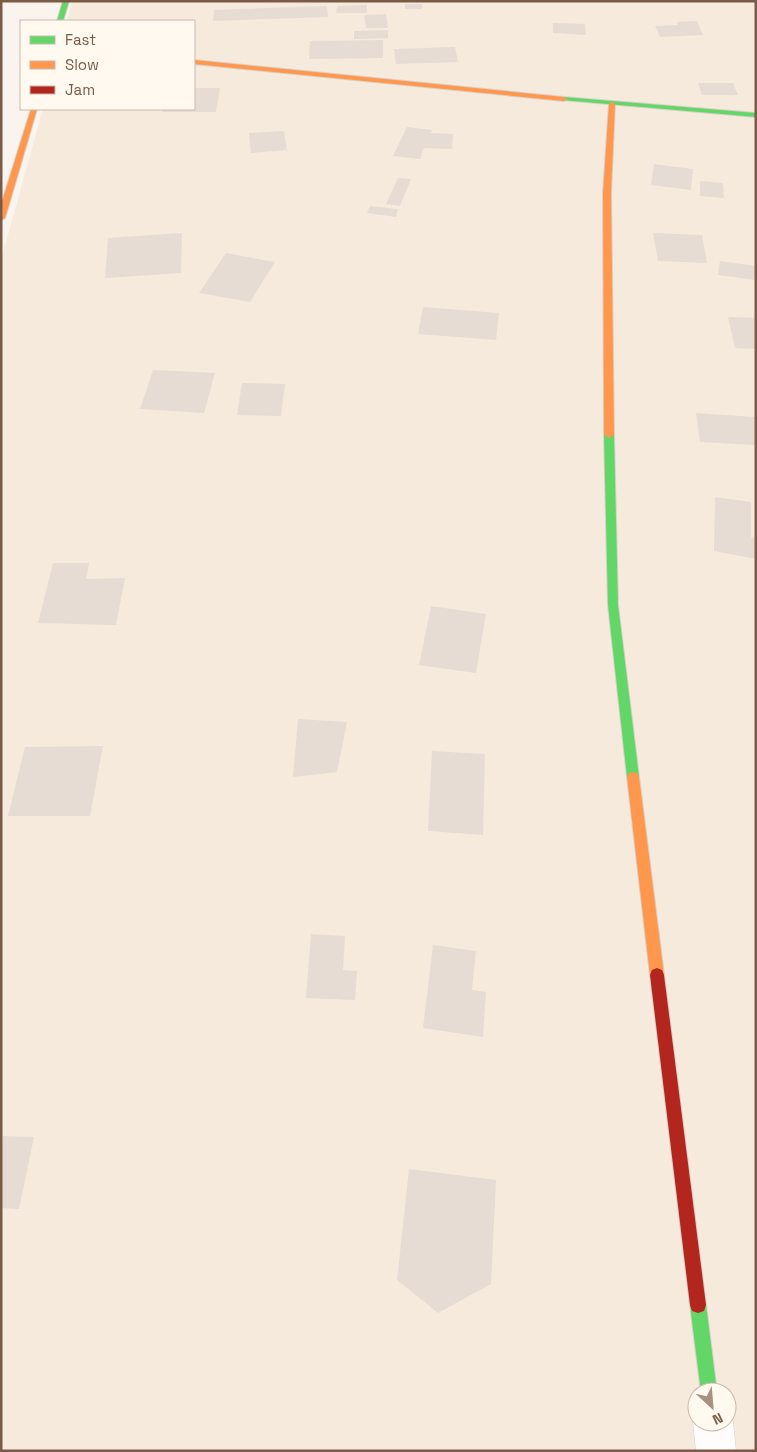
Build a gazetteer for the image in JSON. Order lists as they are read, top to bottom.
{
  "legend": ["Fast", "Slow", "Jam"],
  "north": "bottom right"
}
